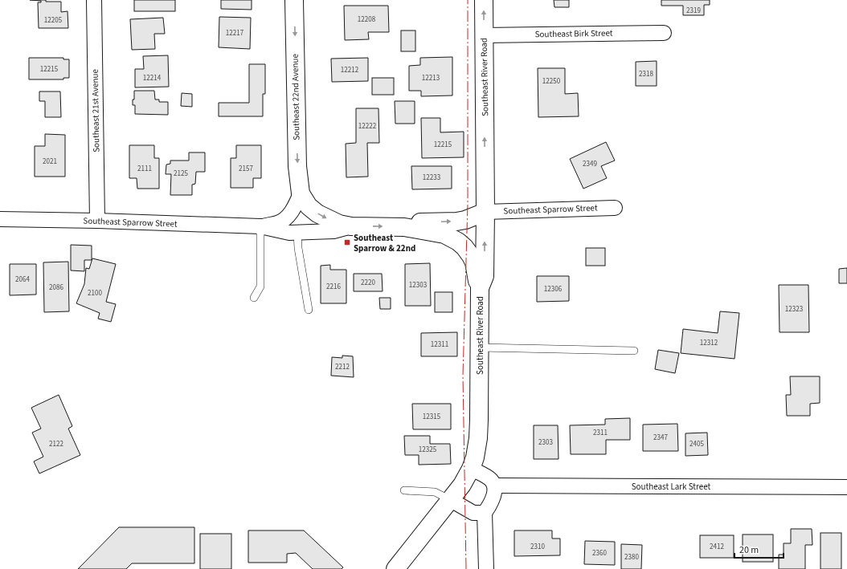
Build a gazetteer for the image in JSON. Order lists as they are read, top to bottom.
{
  "streets": {
    "street": [
      "Southeast Birk Street",
      "Southeast River Road",
      "Southeast 22nd Avenue",
      "Southeast 21st Avenue",
      "Southeast Sparrow Street",
      "Southeast Lark Street"
    ]
  },
  "crossings": [
    ["Southeast Birk Street", "Southeast River Road"],
    ["Southeast River Road", "Southeast Sparrow Street"],
    ["Southeast 22nd Avenue", "Southeast Sparrow Street"],
    ["Southeast 21st Avenue", "Southeast Sparrow Street"]
  ],
  "one_way": ["Southeast River Road", "Southeast 22nd Avenue"],
  "places": {
    "transit": ["Southeast Sparrow & 22nd"]
  },
  "house_numbers": [
    "2319",
    "12208",
    "12205",
    "12217",
    "12215",
    "12212",
    "2318",
    "12214",
    "12213",
    "12250",
    "12222",
    "12215",
    "2021",
    "2349",
    "2111",
    "2157",
    "2125",
    "12233",
    "2064",
    "2220",
    "12303",
    "2216",
    "2086",
    "12306",
    "2100",
    "12323",
    "12312",
    "12311",
    "2212",
    "12315",
    "2311",
    "2347",
    "2303",
    "2122",
    "2405",
    "12325",
    "2310",
    "2412",
    "2360",
    "2380"
  ],
  "scale_bar": "20 m"
}
